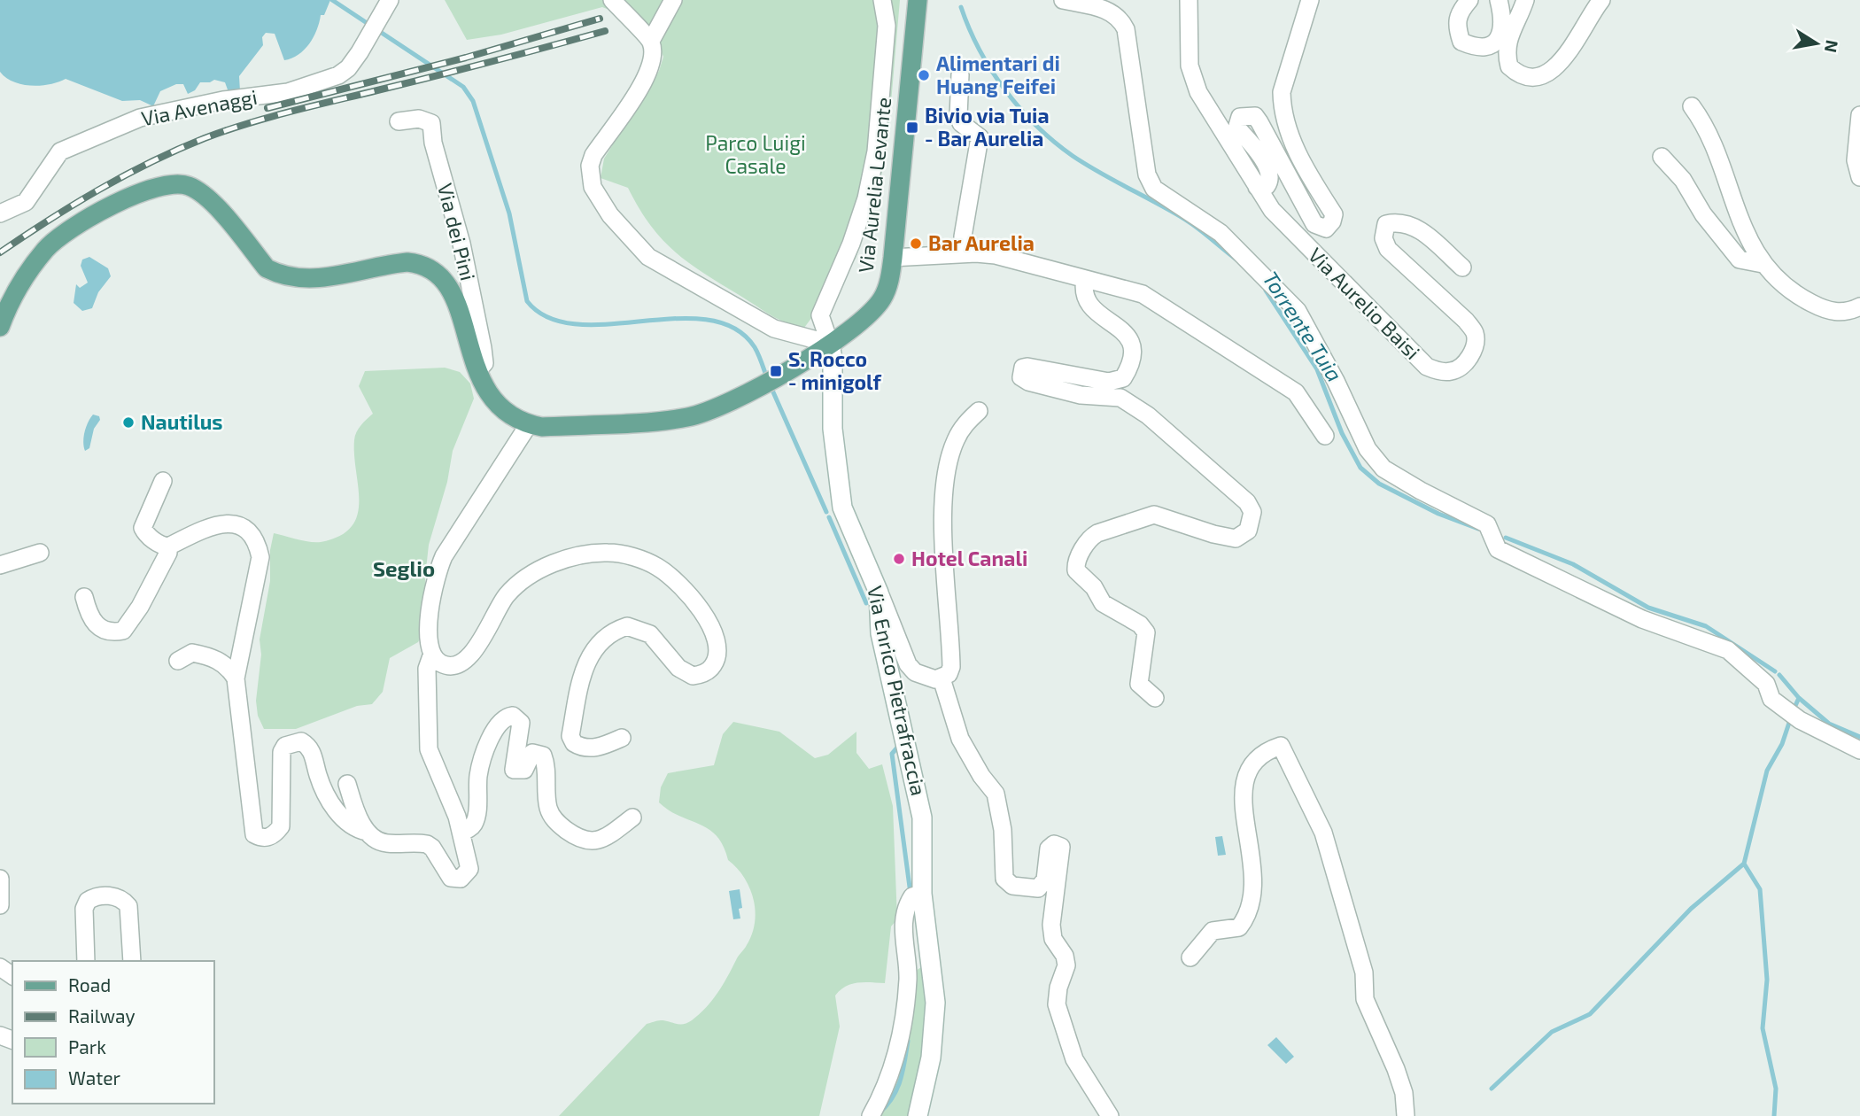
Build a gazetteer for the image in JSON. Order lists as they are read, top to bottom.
{
  "streets": {
    "main road": ["Via Aurelia Levante"],
    "street": [
      "Via Avenaggi",
      "Via dei Pini",
      "Via Aurelio Baisi",
      "Via Enrico Pietrafraccia"
    ]
  },
  "crossings": [
    ["Via Aurelia Levante", "Via dei Pini"],
    ["Via Aurelia Levante", "Via Enrico Pietrafraccia"]
  ],
  "districts": ["Seglio"],
  "water": ["Torrente Tuia"],
  "parks": ["Parco Luigi Casale"],
  "places": {
    "other": [
      "Alimentari di Huang Feifei",
      "Bar Aurelia",
      "Nautilus",
      "Hotel Canali"
    ],
    "transit": ["Bivio via Tuia - Bar Aurelia", "S. Rocco - minigolf"]
  },
  "legend": [
    "Road",
    "Railway",
    "Park",
    "Water"
  ],
  "north": "right"
}
